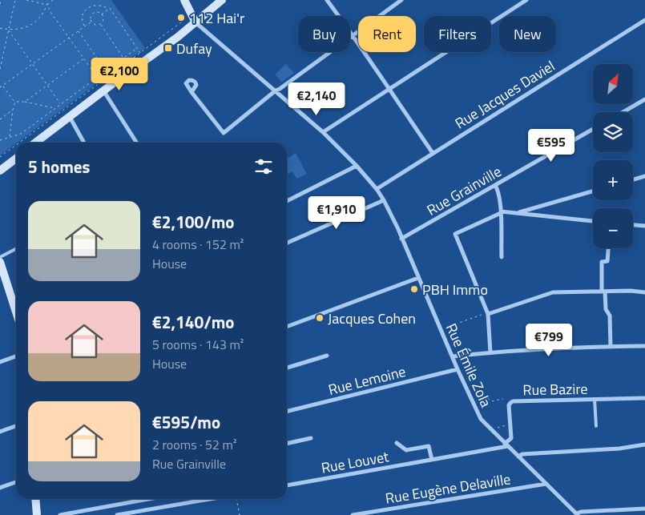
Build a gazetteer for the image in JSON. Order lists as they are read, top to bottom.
{
  "streets": {
    "street": [
      "Rue Jacques Daviel",
      "Rue Grainville",
      "Rue Émile Zola",
      "Rue Lemoine",
      "Rue Bazire",
      "Rue Louvet",
      "Rue Eugène Delaville"
    ]
  },
  "crossings": [
    ["Rue Jacques Daviel", "Rue Émile Zola"],
    ["Rue Grainville", "Rue Émile Zola"],
    ["Rue Émile Zola", "Rue Lemoine"],
    ["Rue Émile Zola", "Rue Bazire"],
    ["Rue Émile Zola", "Rue Louvet"],
    ["Rue Émile Zola", "Rue Eugène Delaville"],
    ["Rue Bazire", "Rue Louvet"]
  ],
  "places": {
    "other": ["112 Hai'r", "PBH Immo", "Jacques Cohen"],
    "transit": ["Dufay"]
  },
  "north": "top right",
  "page": {
    "chip": [
      "Buy",
      "Rent",
      "Filters",
      "New"
    ],
    "price": [
      "€2,100",
      "€2,140",
      "€595",
      "€1,910",
      "€799"
    ],
    "map_buttons": ["+", "−"],
    "heading": "5 homes",
    "list": [
      {
        "name": "€2,100/mo",
        "note": "4 rooms · 152 m² · House"
      },
      {
        "name": "€2,140/mo",
        "note": "5 rooms · 143 m² · House"
      },
      {
        "name": "€595/mo",
        "note": "2 rooms · 52 m² · Rue Grainville"
      }
    ]
  }
}
